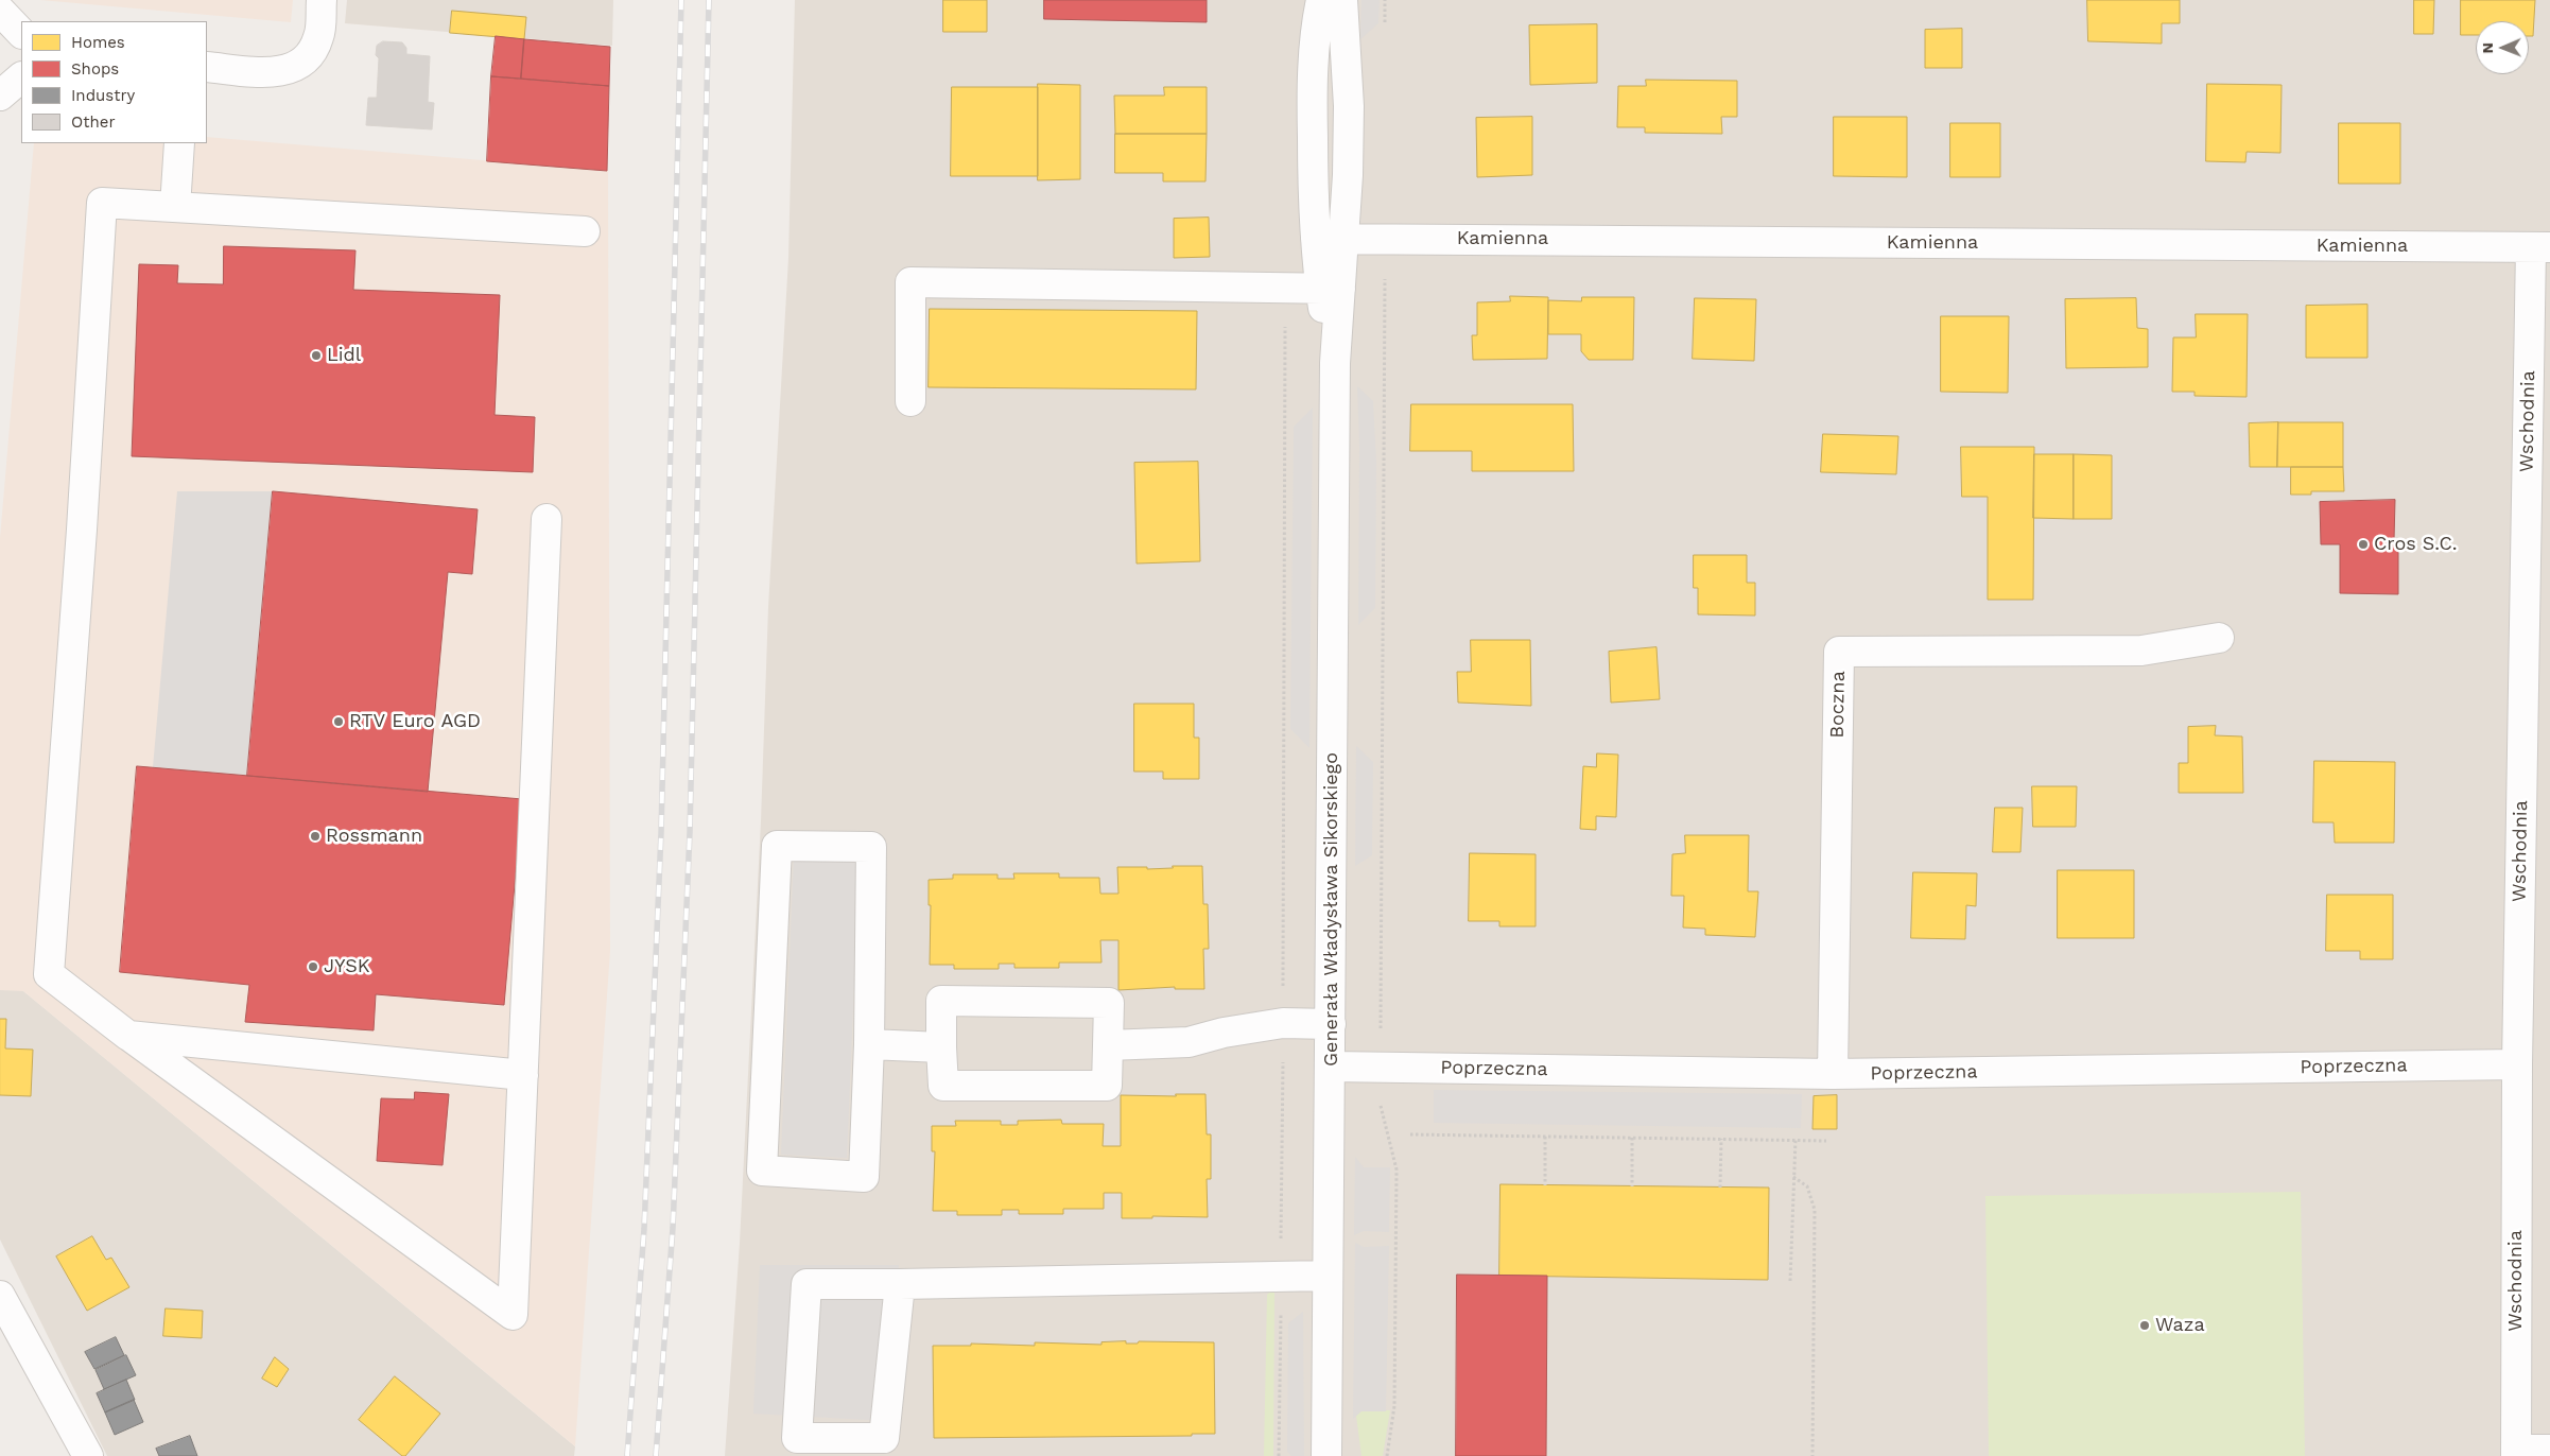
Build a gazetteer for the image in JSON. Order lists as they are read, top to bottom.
{
  "streets": {
    "street": [
      "Kamienna",
      "Wschodnia",
      "Boczna",
      "Generała Władysława Sikorskiego",
      "Poprzeczna"
    ]
  },
  "crossings": [
    ["Kamienna", "Wschodnia"],
    ["Kamienna", "Generała Władysława Sikorskiego"],
    ["Wschodnia", "Poprzeczna"],
    ["Boczna", "Poprzeczna"],
    ["Generała Władysława Sikorskiego", "Poprzeczna"]
  ],
  "places": [
    "Lidl",
    "Cros S.C.",
    "RTV Euro AGD",
    "Rossmann",
    "JYSK",
    "Waza"
  ],
  "legend": [
    "Homes",
    "Shops",
    "Industry",
    "Other"
  ],
  "north": "left"
}
